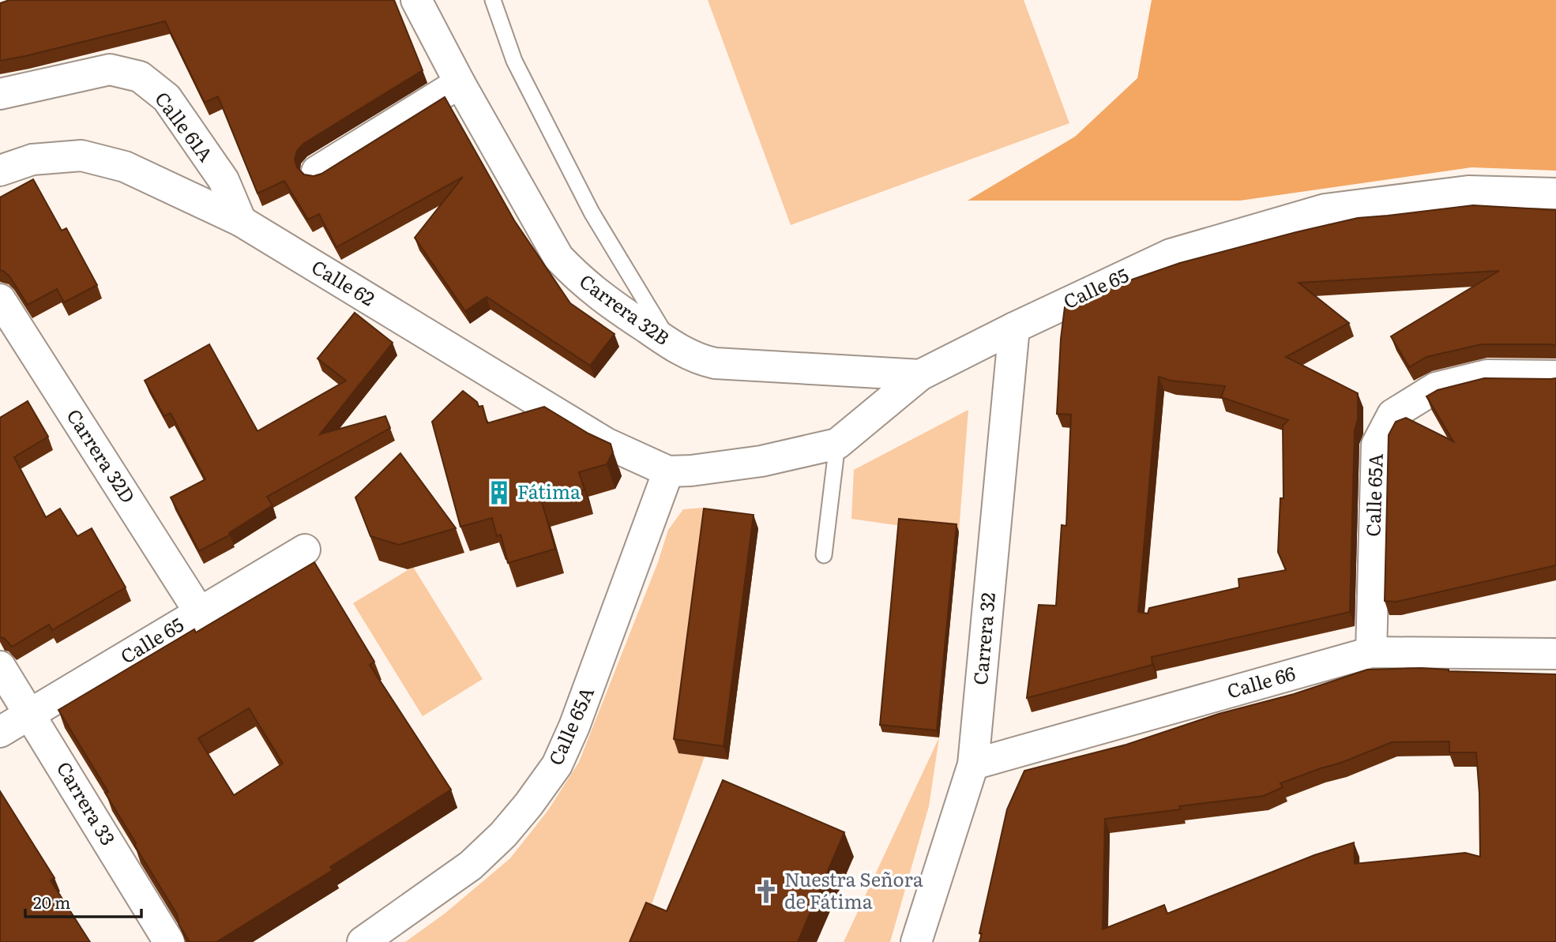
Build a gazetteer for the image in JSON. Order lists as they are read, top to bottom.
{
  "streets": {
    "street": [
      "Calle 61A",
      "Calle 62",
      "Calle 65",
      "Carrera 32B",
      "Carrera 32D",
      "Calle 65A",
      "Carrera 32",
      "Calle 66",
      "Carrera 33"
    ]
  },
  "crossings": [
    ["Calle 61A", "Calle 62"],
    ["Calle 62", "Calle 65"],
    ["Calle 62", "Calle 65A"],
    ["Calle 65", "Carrera 32B"],
    ["Calle 65", "Carrera 32D"],
    ["Calle 65", "Calle 65A"],
    ["Calle 65", "Carrera 32"],
    ["Calle 65", "Carrera 33"],
    ["Calle 65A", "Calle 66"],
    ["Carrera 32", "Calle 66"]
  ],
  "places": {
    "building": ["Fátima"],
    "church": ["Nuestra Señora de Fátima"]
  },
  "scale_bar": "20 m"
}
